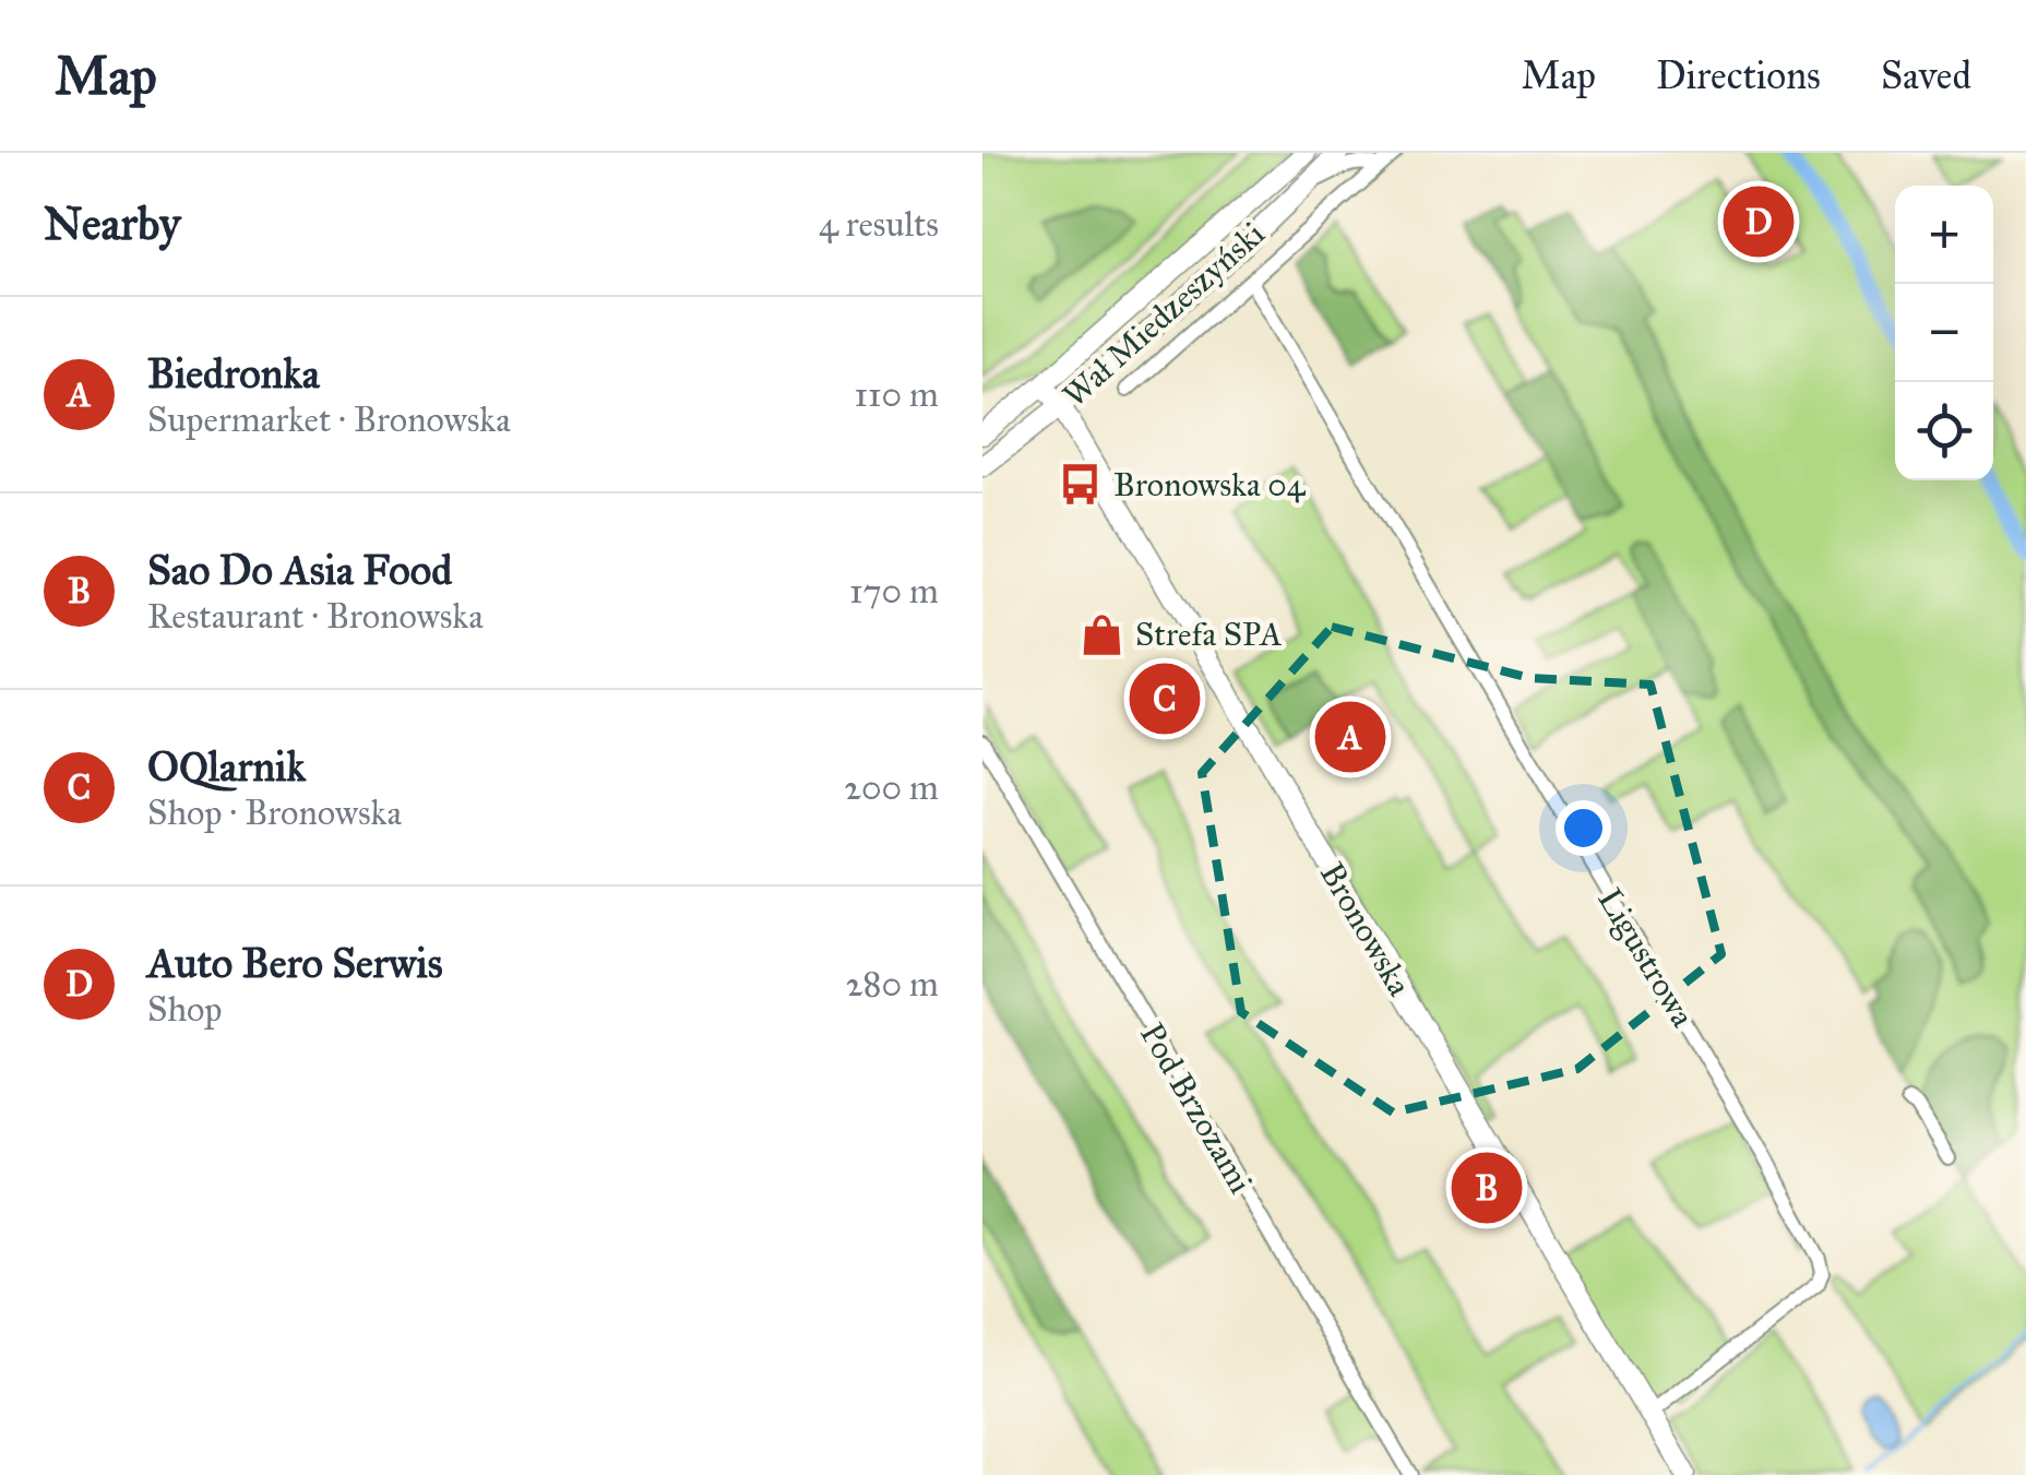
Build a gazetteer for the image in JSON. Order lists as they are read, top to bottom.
{
  "streets": {
    "street": [
      "Wał Miedzeszyński",
      "Bronowska",
      "Ligustrowa",
      "Pod Brzozami"
    ]
  },
  "crossings": [
    ["Wał Miedzeszyński", "Bronowska"],
    ["Wał Miedzeszyński", "Ligustrowa"],
    ["Bronowska", "Ligustrowa"]
  ],
  "places": {
    "bus stop": ["Bronowska 04"],
    "shop": ["Strefa SPA"]
  },
  "page": {
    "header": "Map",
    "nav": ["Map", "Directions", "Saved"],
    "heading": ["Nearby", "4 results"],
    "pins": [
      "D",
      "C",
      "A",
      "B"
    ],
    "map_buttons": ["+", "−"],
    "list": [
      {
        "mark": "A",
        "name": "Biedronka",
        "note": "Supermarket · Bronowska",
        "value": "110 m"
      },
      {
        "mark": "B",
        "name": "Sao Do Asia Food",
        "note": "Restaurant · Bronowska",
        "value": "170 m"
      },
      {
        "mark": "C",
        "name": "OQlarnik",
        "note": "Shop · Bronowska",
        "value": "200 m"
      },
      {
        "mark": "D",
        "name": "Auto Bero Serwis",
        "note": "Shop",
        "value": "280 m"
      }
    ]
  }
}
